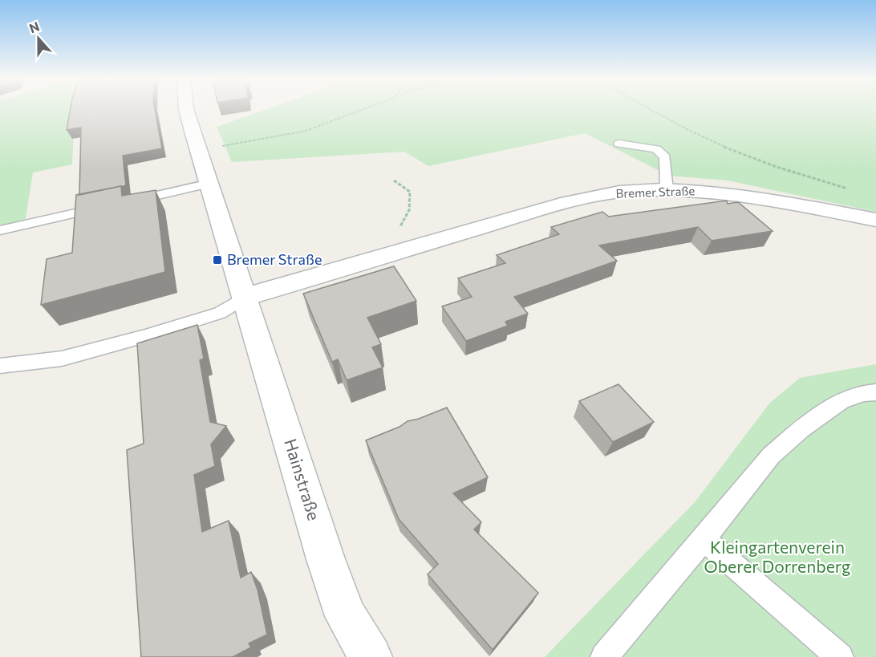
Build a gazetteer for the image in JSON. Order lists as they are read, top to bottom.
{
  "streets": {
    "street": ["Bremer Straße", "Hainstraße"]
  },
  "crossings": [
    ["Bremer Straße", "Hainstraße"]
  ],
  "parks": ["Kleingartenverein Oberer Dorrenberg"],
  "places": {
    "transit": ["Bremer Straße"]
  },
  "north": "top"
}
